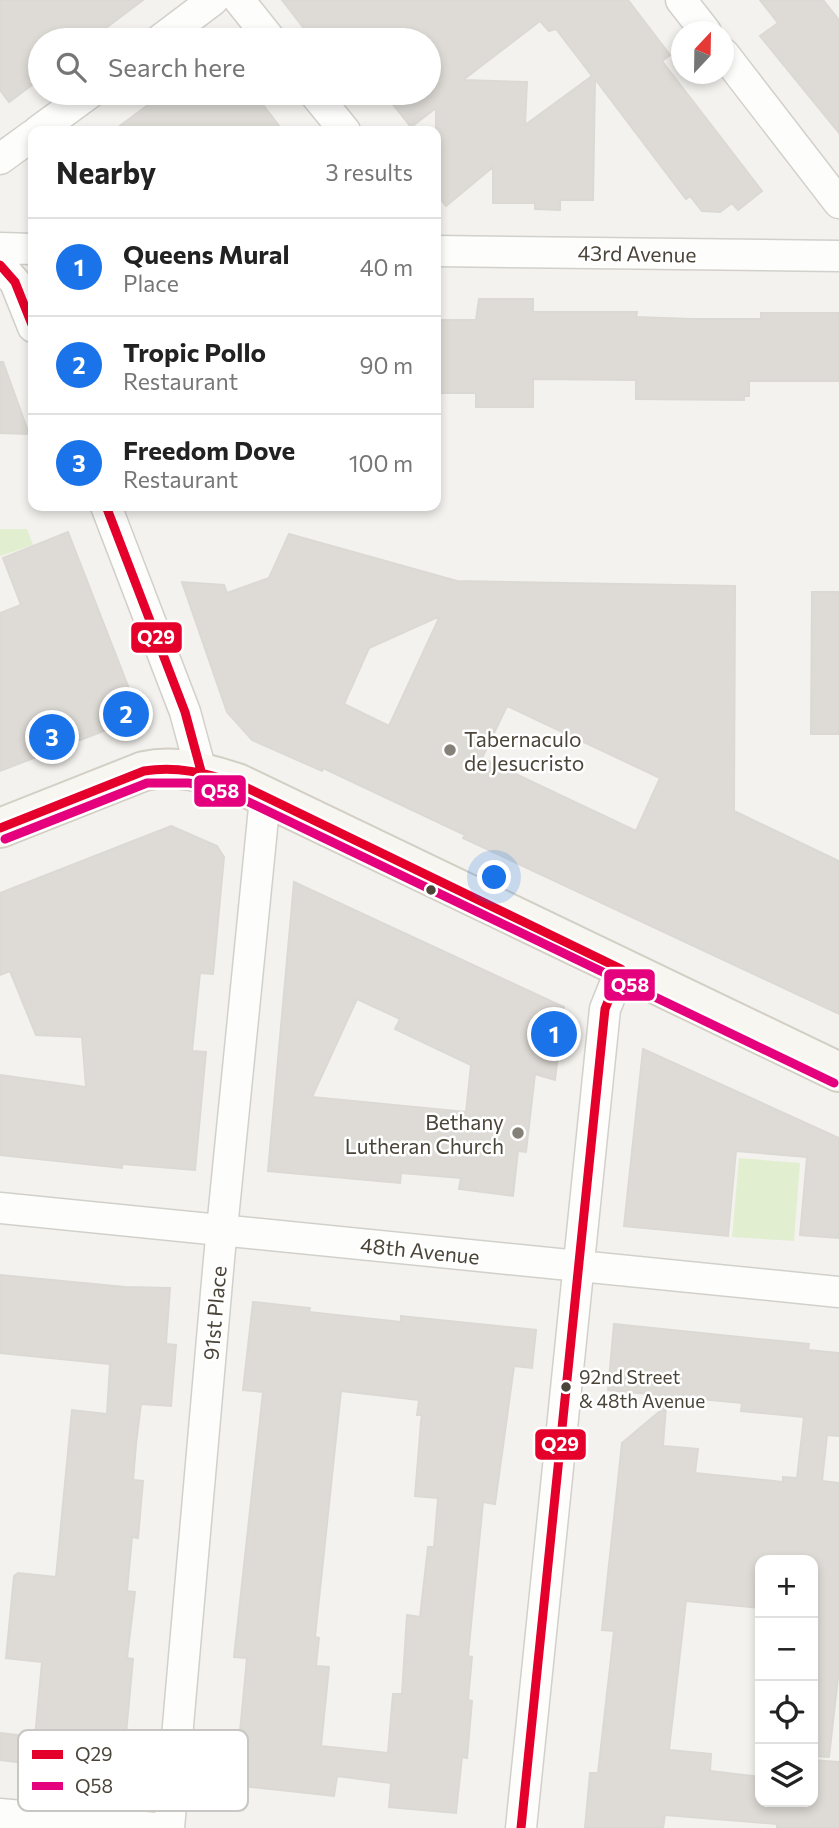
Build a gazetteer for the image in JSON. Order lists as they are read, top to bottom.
{
  "streets": {
    "street": ["43rd Avenue", "48th Avenue", "91st Place"]
  },
  "crossings": [
    ["48th Avenue", "91st Place"]
  ],
  "places": ["Tabernaculo de Jesucristo", "Bethany Lutheran Church", "92nd Street & 48th Avenue"],
  "lines": ["transit line Q29", "transit line Q58"],
  "legend": ["Q29", "Q58"],
  "north": "top",
  "page": {
    "search": "Search here",
    "heading": ["Nearby", "3 results"],
    "list": [
      {
        "mark": "1",
        "name": "Queens Mural",
        "note": "Place",
        "value": "40 m"
      },
      {
        "mark": "2",
        "name": "Tropic Pollo",
        "note": "Restaurant",
        "value": "90 m"
      },
      {
        "mark": "3",
        "name": "Freedom Dove",
        "note": "Restaurant",
        "value": "100 m"
      }
    ],
    "pins": ["2", "3", "1"],
    "map_buttons": ["+", "−"]
  }
}
